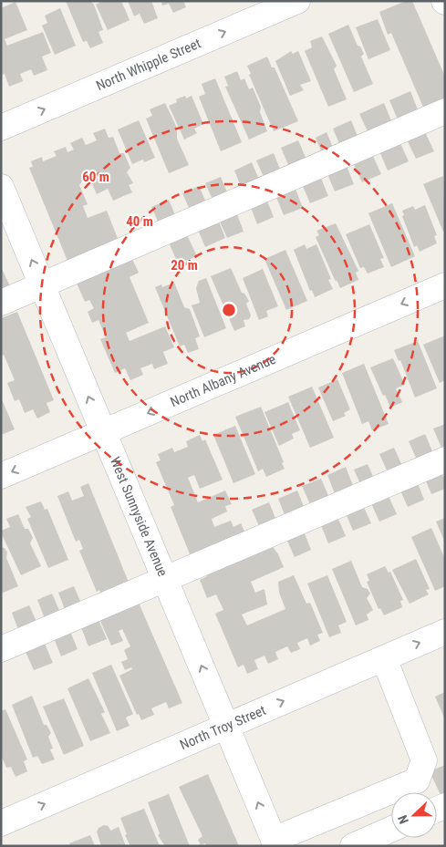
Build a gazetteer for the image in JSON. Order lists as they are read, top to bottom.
{
  "streets": {
    "street": [
      "North Whipple Street",
      "North Albany Avenue",
      "West Sunnyside Avenue",
      "North Troy Street"
    ]
  },
  "crossings": [
    ["North Albany Avenue", "West Sunnyside Avenue"],
    ["West Sunnyside Avenue", "North Troy Street"]
  ],
  "one_way": ["West Sunnyside Avenue"],
  "north": "left",
  "rings": ["60 m", "40 m", "20 m"]
}
